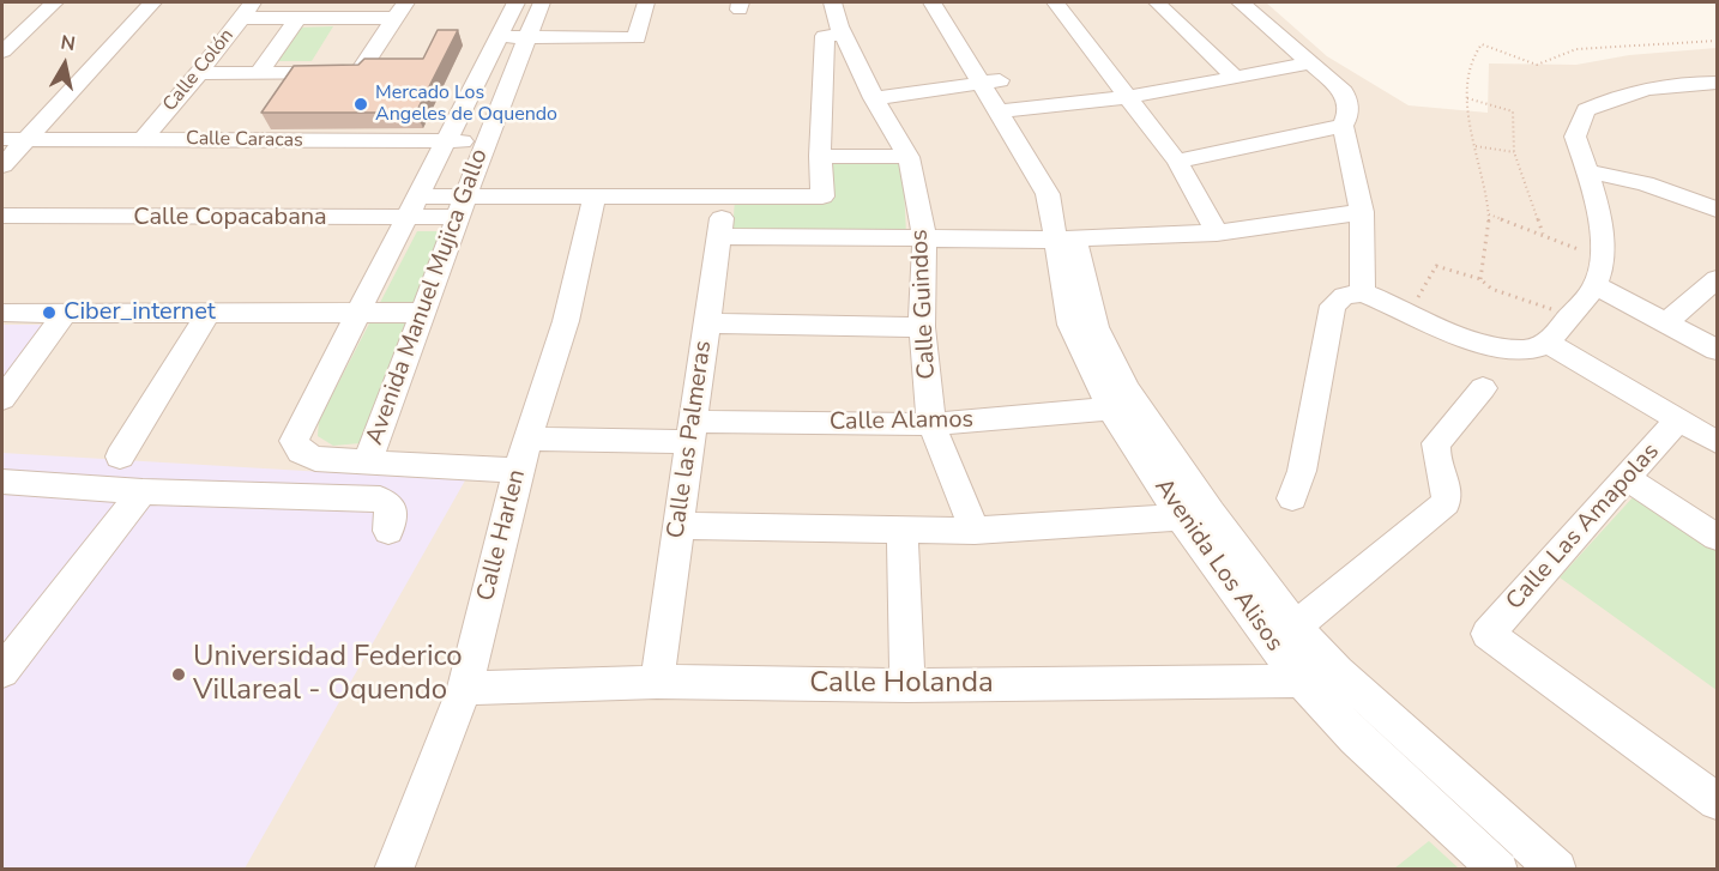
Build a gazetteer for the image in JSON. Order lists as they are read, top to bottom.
{
  "streets": {
    "street": [
      "Calle Colón",
      "Calle Caracas",
      "Calle Copacabana",
      "Avenida Manuel Mujica Gallo",
      "Calle Guindos",
      "Calle Alamos",
      "Calle las Palmeras",
      "Calle Las Amapolas",
      "Calle Harlen",
      "Avenida Los Alisos",
      "Calle Holanda"
    ]
  },
  "crossings": [
    ["Calle Colón", "Calle Caracas"],
    ["Calle Caracas", "Avenida Manuel Mujica Gallo"],
    ["Calle Copacabana", "Avenida Manuel Mujica Gallo"],
    ["Avenida Manuel Mujica Gallo", "Calle Alamos"],
    ["Calle Guindos", "Calle Alamos"],
    ["Calle Alamos", "Calle las Palmeras"],
    ["Calle Alamos", "Calle Harlen"],
    ["Calle Alamos", "Avenida Los Alisos"],
    ["Calle las Palmeras", "Calle Holanda"],
    ["Calle Harlen", "Calle Holanda"],
    ["Avenida Los Alisos", "Calle Holanda"]
  ],
  "places": ["Mercado Los Angeles de Oquendo", "Ciber_internet", "Universidad Federico Villareal - Oquendo"],
  "north": "top"
}
